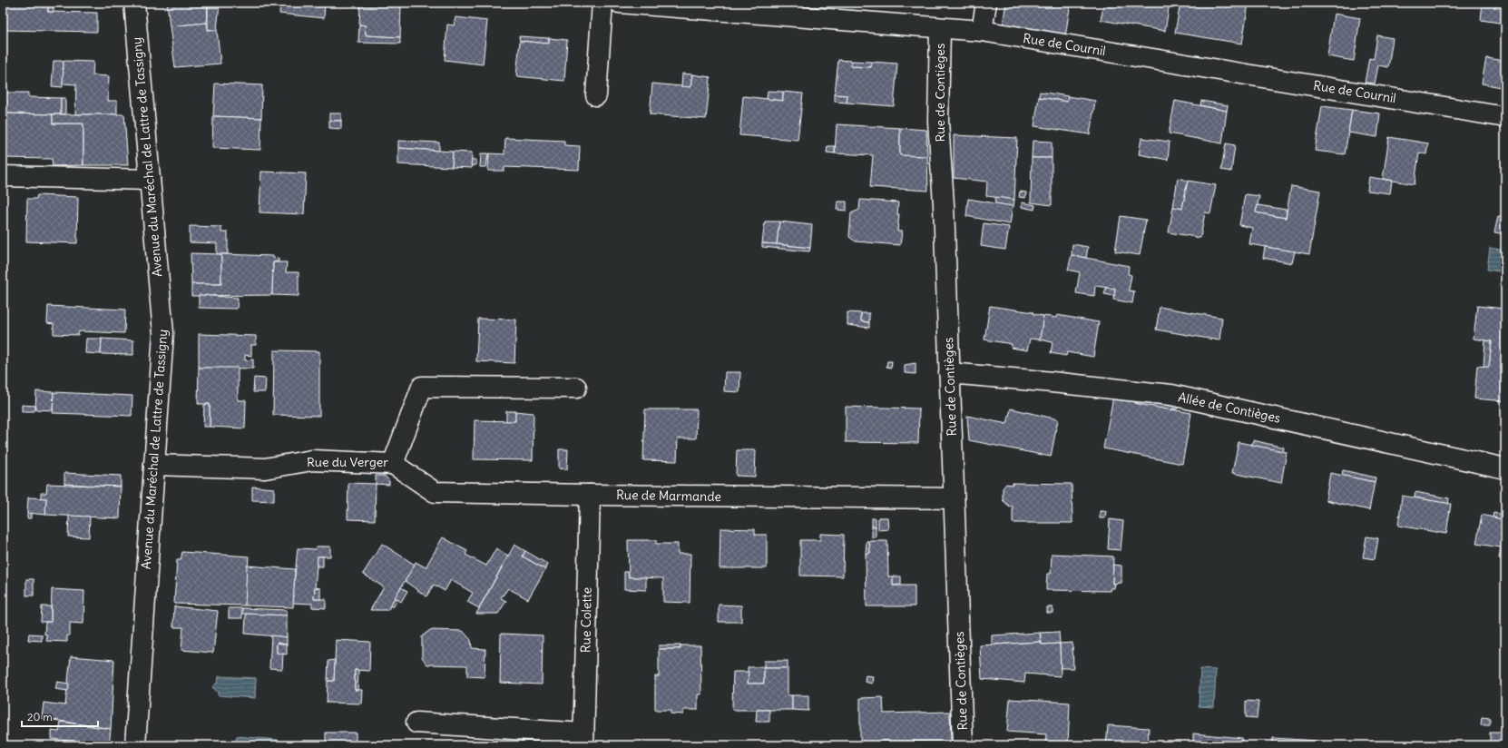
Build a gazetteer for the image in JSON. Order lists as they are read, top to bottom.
{
  "streets": {
    "street": [
      "Rue de Cournil",
      "Rue de Contièges",
      "Avenue du Maréchal de Lattre de Tassigny",
      "Allée de Contièges",
      "Rue du Verger",
      "Rue de Marmande",
      "Rue Colette"
    ]
  },
  "crossings": [
    ["Rue de Cournil", "Rue de Contièges"],
    ["Rue de Contièges", "Allée de Contièges"],
    ["Rue de Contièges", "Rue de Marmande"],
    ["Avenue du Maréchal de Lattre de Tassigny", "Rue du Verger"],
    ["Rue du Verger", "Rue de Marmande"],
    ["Rue de Marmande", "Rue Colette"]
  ],
  "scale_bar": "20 m"
}
